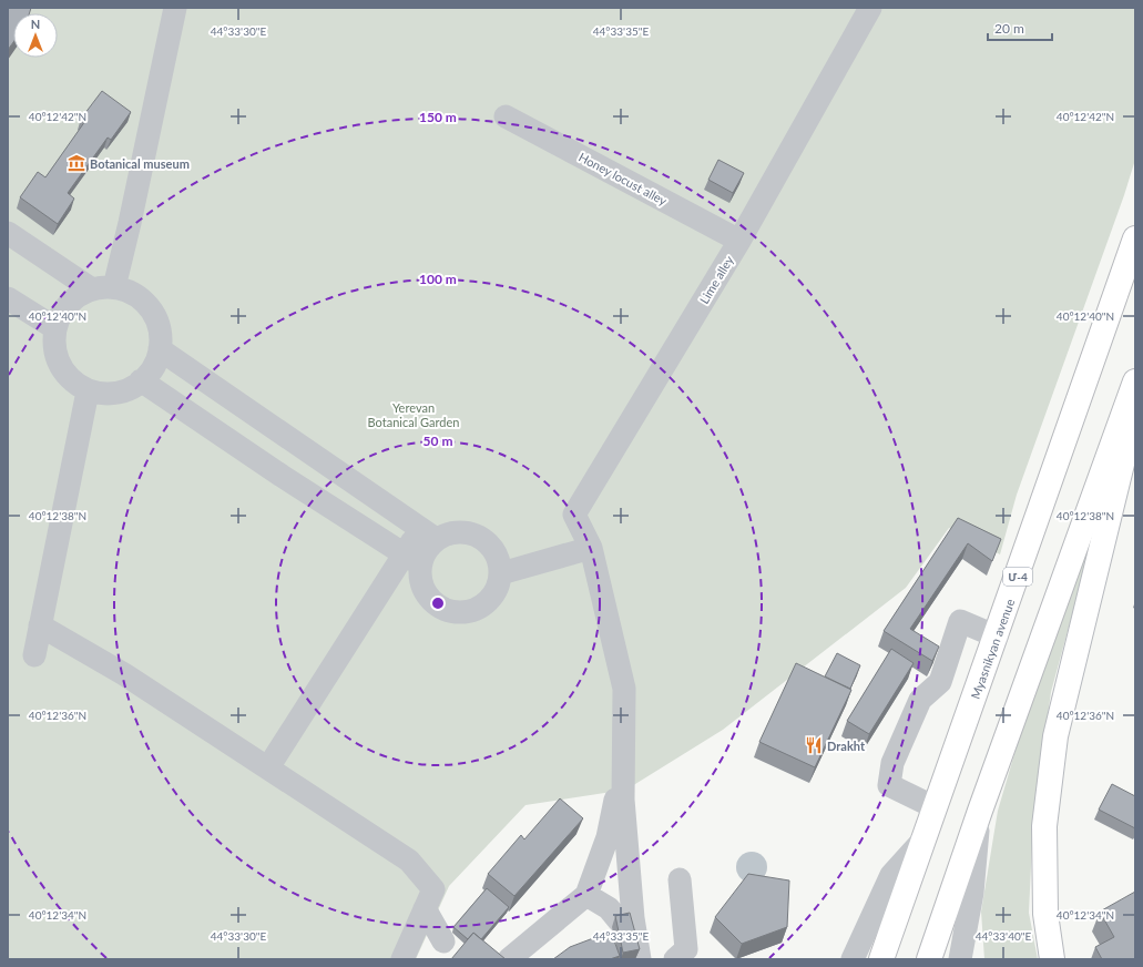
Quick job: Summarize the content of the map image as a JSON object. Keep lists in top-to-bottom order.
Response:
{
  "streets": {
    "main road": ["Մ-4", "Myasnikyan avenue"],
    "lane": ["Honey locust alley", "Lime alley"]
  },
  "crossings": [
    ["Honey locust alley", "Lime alley"]
  ],
  "parks": ["Yerevan Botanical Garden"],
  "places": {
    "museum": ["Botanical museum"],
    "restaurant": ["Drakht"]
  },
  "scale_bar": "20 m",
  "north": "top",
  "coordinates": [
    "44°33'30\"E",
    "44°33'35\"E",
    "40°12'42\"N",
    "40°12'40\"N",
    "40°12'38\"N",
    "40°12'36\"N",
    "40°12'34\"N",
    "44°33'40\"E"
  ],
  "rings": ["150 m", "100 m", "50 m"]
}
